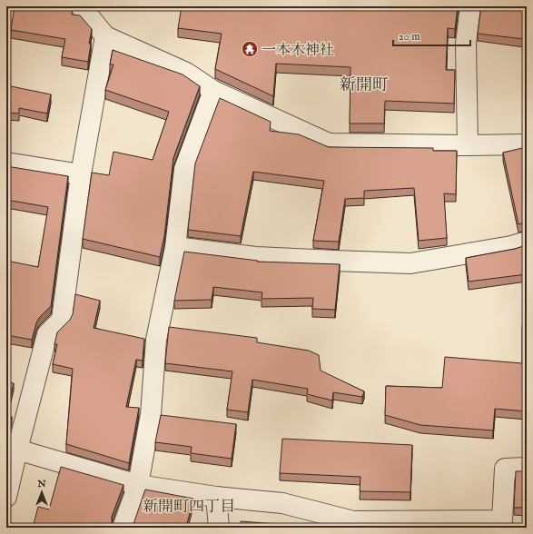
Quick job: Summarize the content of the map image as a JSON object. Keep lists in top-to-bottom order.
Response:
{
  "districts": ["新開町", "新開町四丁目"],
  "places": {
    "temple": ["一本木神社"]
  },
  "scale_bar": "20 m",
  "north": "top"
}
